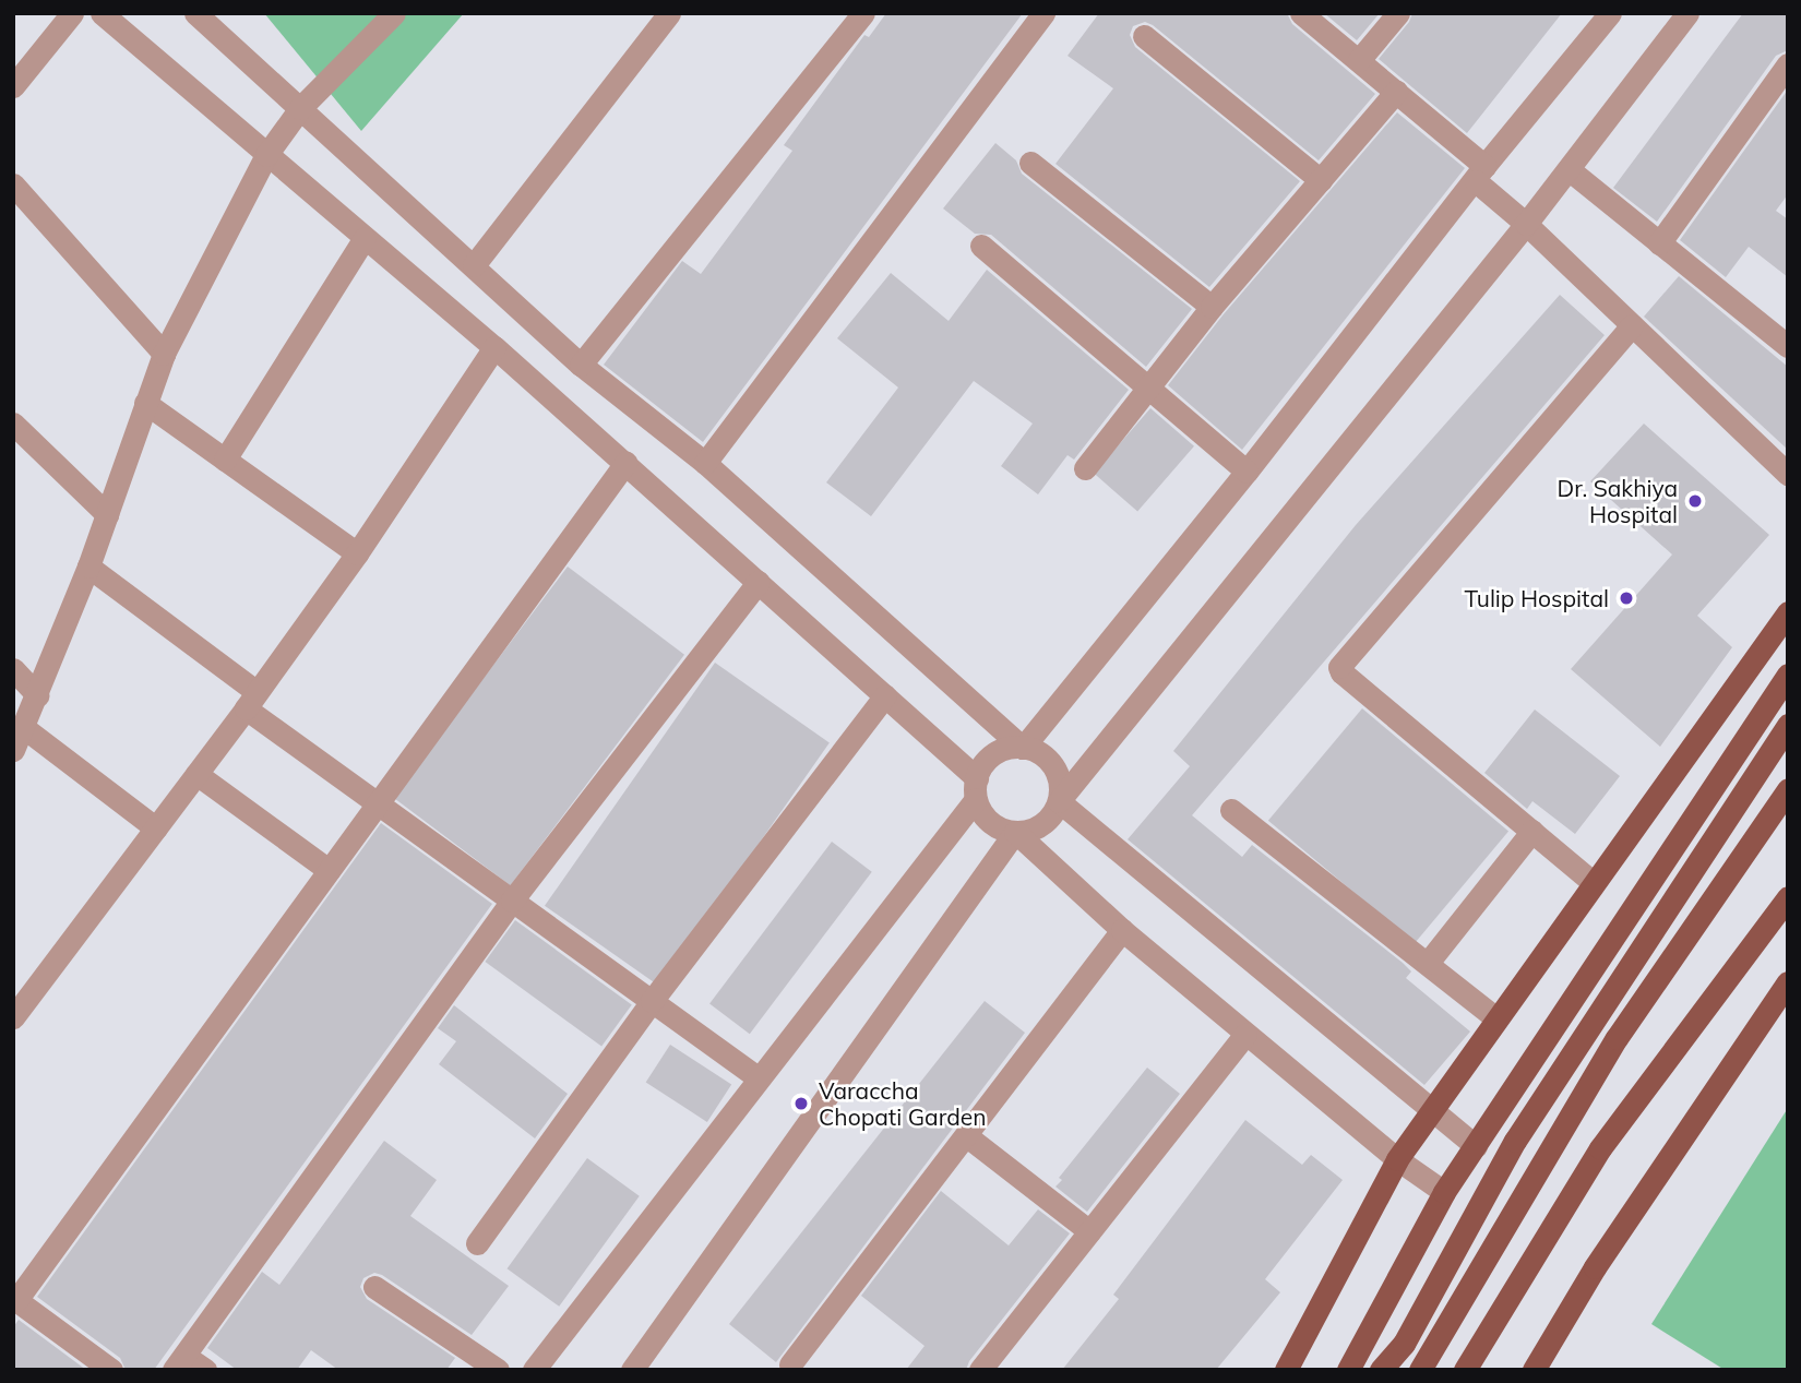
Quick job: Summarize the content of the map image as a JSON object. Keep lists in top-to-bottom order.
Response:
{
  "places": ["Dr. Sakhiya Hospital", "Tulip Hospital", "Varaccha Chopati Garden"]
}
